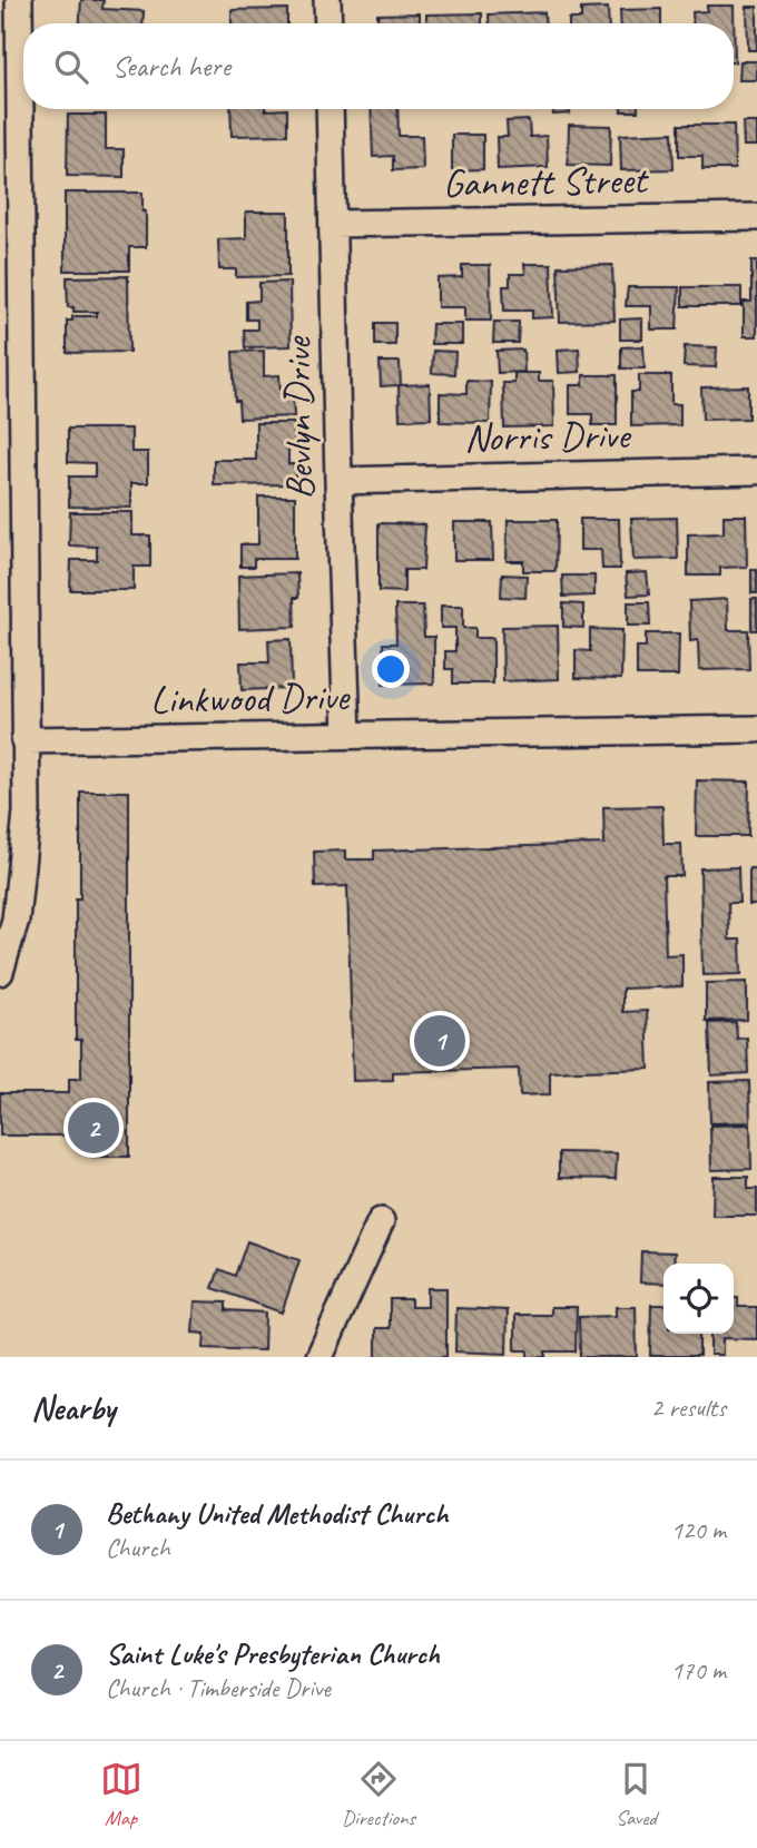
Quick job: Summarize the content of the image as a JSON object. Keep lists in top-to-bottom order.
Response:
{
  "streets": {
    "street": [
      "Gannett Street",
      "Bevlyn Drive",
      "Norris Drive",
      "Linkwood Drive"
    ]
  },
  "crossings": [
    ["Gannett Street", "Bevlyn Drive"],
    ["Bevlyn Drive", "Norris Drive"],
    ["Bevlyn Drive", "Linkwood Drive"]
  ],
  "page": {
    "search": "Search here",
    "pins": ["1", "2"],
    "heading": ["Nearby", "2 results"],
    "list": [
      {
        "mark": "1",
        "name": "Bethany United Methodist Church",
        "note": "Church",
        "value": "120 m"
      },
      {
        "mark": "2",
        "name": "Saint Luke's Presbyterian Church",
        "note": "Church · Timberside Drive",
        "value": "170 m"
      }
    ],
    "nav": ["Map", "Directions", "Saved"]
  }
}
